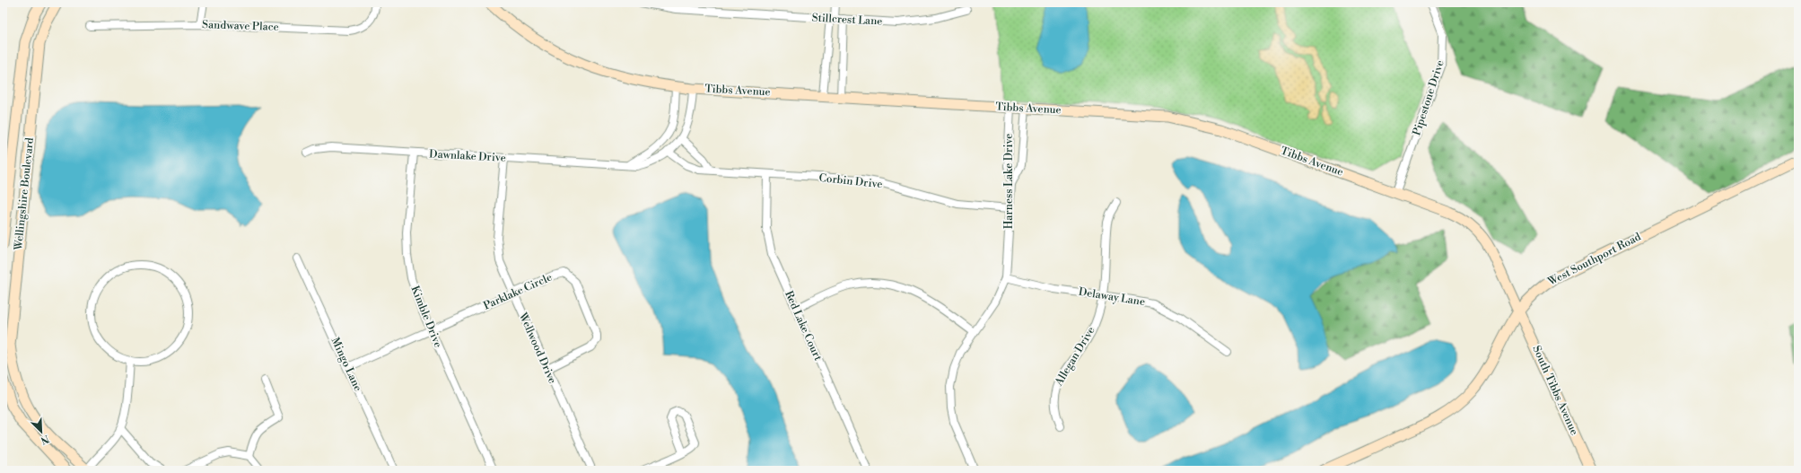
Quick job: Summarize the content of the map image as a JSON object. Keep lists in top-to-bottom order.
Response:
{
  "streets": {
    "street": [
      "Stillcrest Lane",
      "Sandwave Place",
      "Tibbs Avenue",
      "Pipestone Drive",
      "Dawnlake Drive",
      "Corbin Drive",
      "Harness Lake Drive",
      "Wellingshire Boulevard",
      "West Southport Road",
      "Parklake Circle",
      "Delaway Lane",
      "Kimble Drive",
      "Red Lake Court",
      "Wellwood Drive",
      "Allegan Drive",
      "Mingo Lane",
      "South Tibbs Avenue"
    ]
  },
  "crossings": [
    ["Tibbs Avenue", "Pipestone Drive"],
    ["Tibbs Avenue", "Dawnlake Drive"],
    ["Tibbs Avenue", "Harness Lake Drive"],
    ["Tibbs Avenue", "West Southport Road"],
    ["Tibbs Avenue", "South Tibbs Avenue"],
    ["Dawnlake Drive", "Corbin Drive"],
    ["Dawnlake Drive", "Kimble Drive"],
    ["Dawnlake Drive", "Wellwood Drive"],
    ["Corbin Drive", "Harness Lake Drive"],
    ["Corbin Drive", "Red Lake Court"],
    ["Harness Lake Drive", "Delaway Lane"],
    ["West Southport Road", "South Tibbs Avenue"],
    ["Parklake Circle", "Kimble Drive"],
    ["Parklake Circle", "Wellwood Drive"],
    ["Parklake Circle", "Mingo Lane"],
    ["Delaway Lane", "Allegan Drive"]
  ],
  "north": "bottom right"
}
